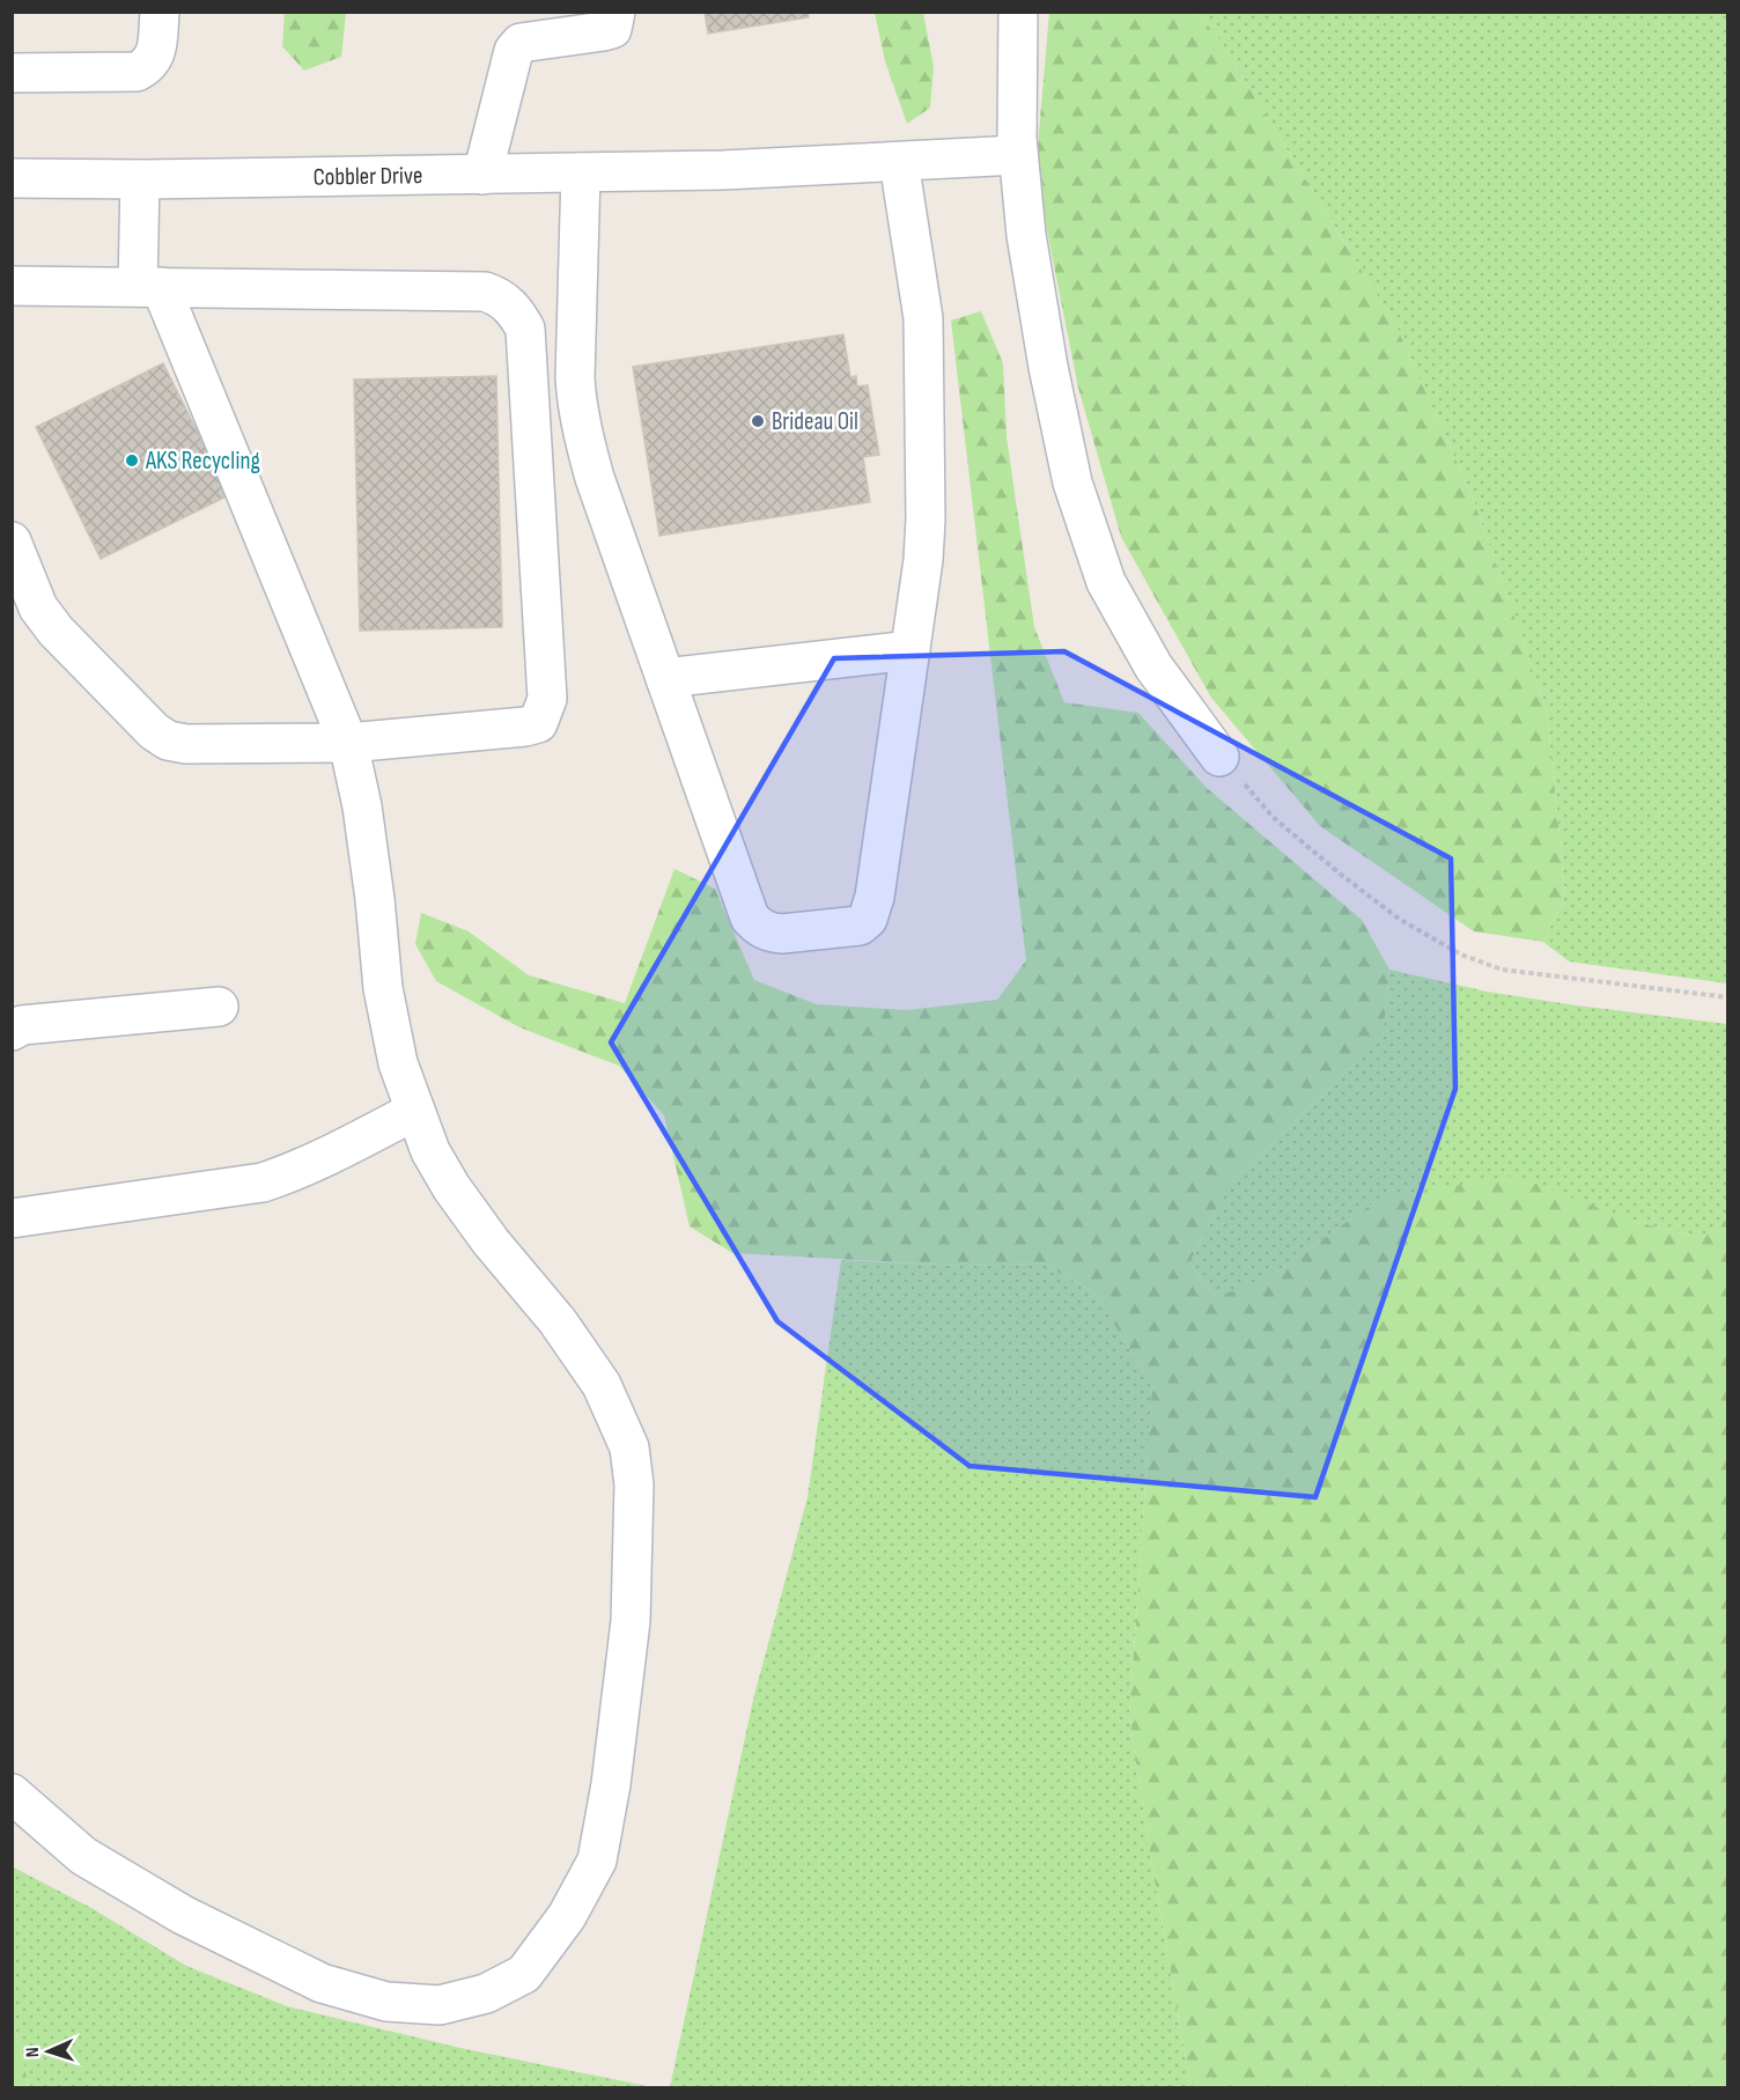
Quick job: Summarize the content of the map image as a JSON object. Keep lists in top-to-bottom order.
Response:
{
  "streets": {
    "street": ["Cobbler Drive"]
  },
  "places": ["Brideau Oil", "AKS Recycling"],
  "north": "left"
}
